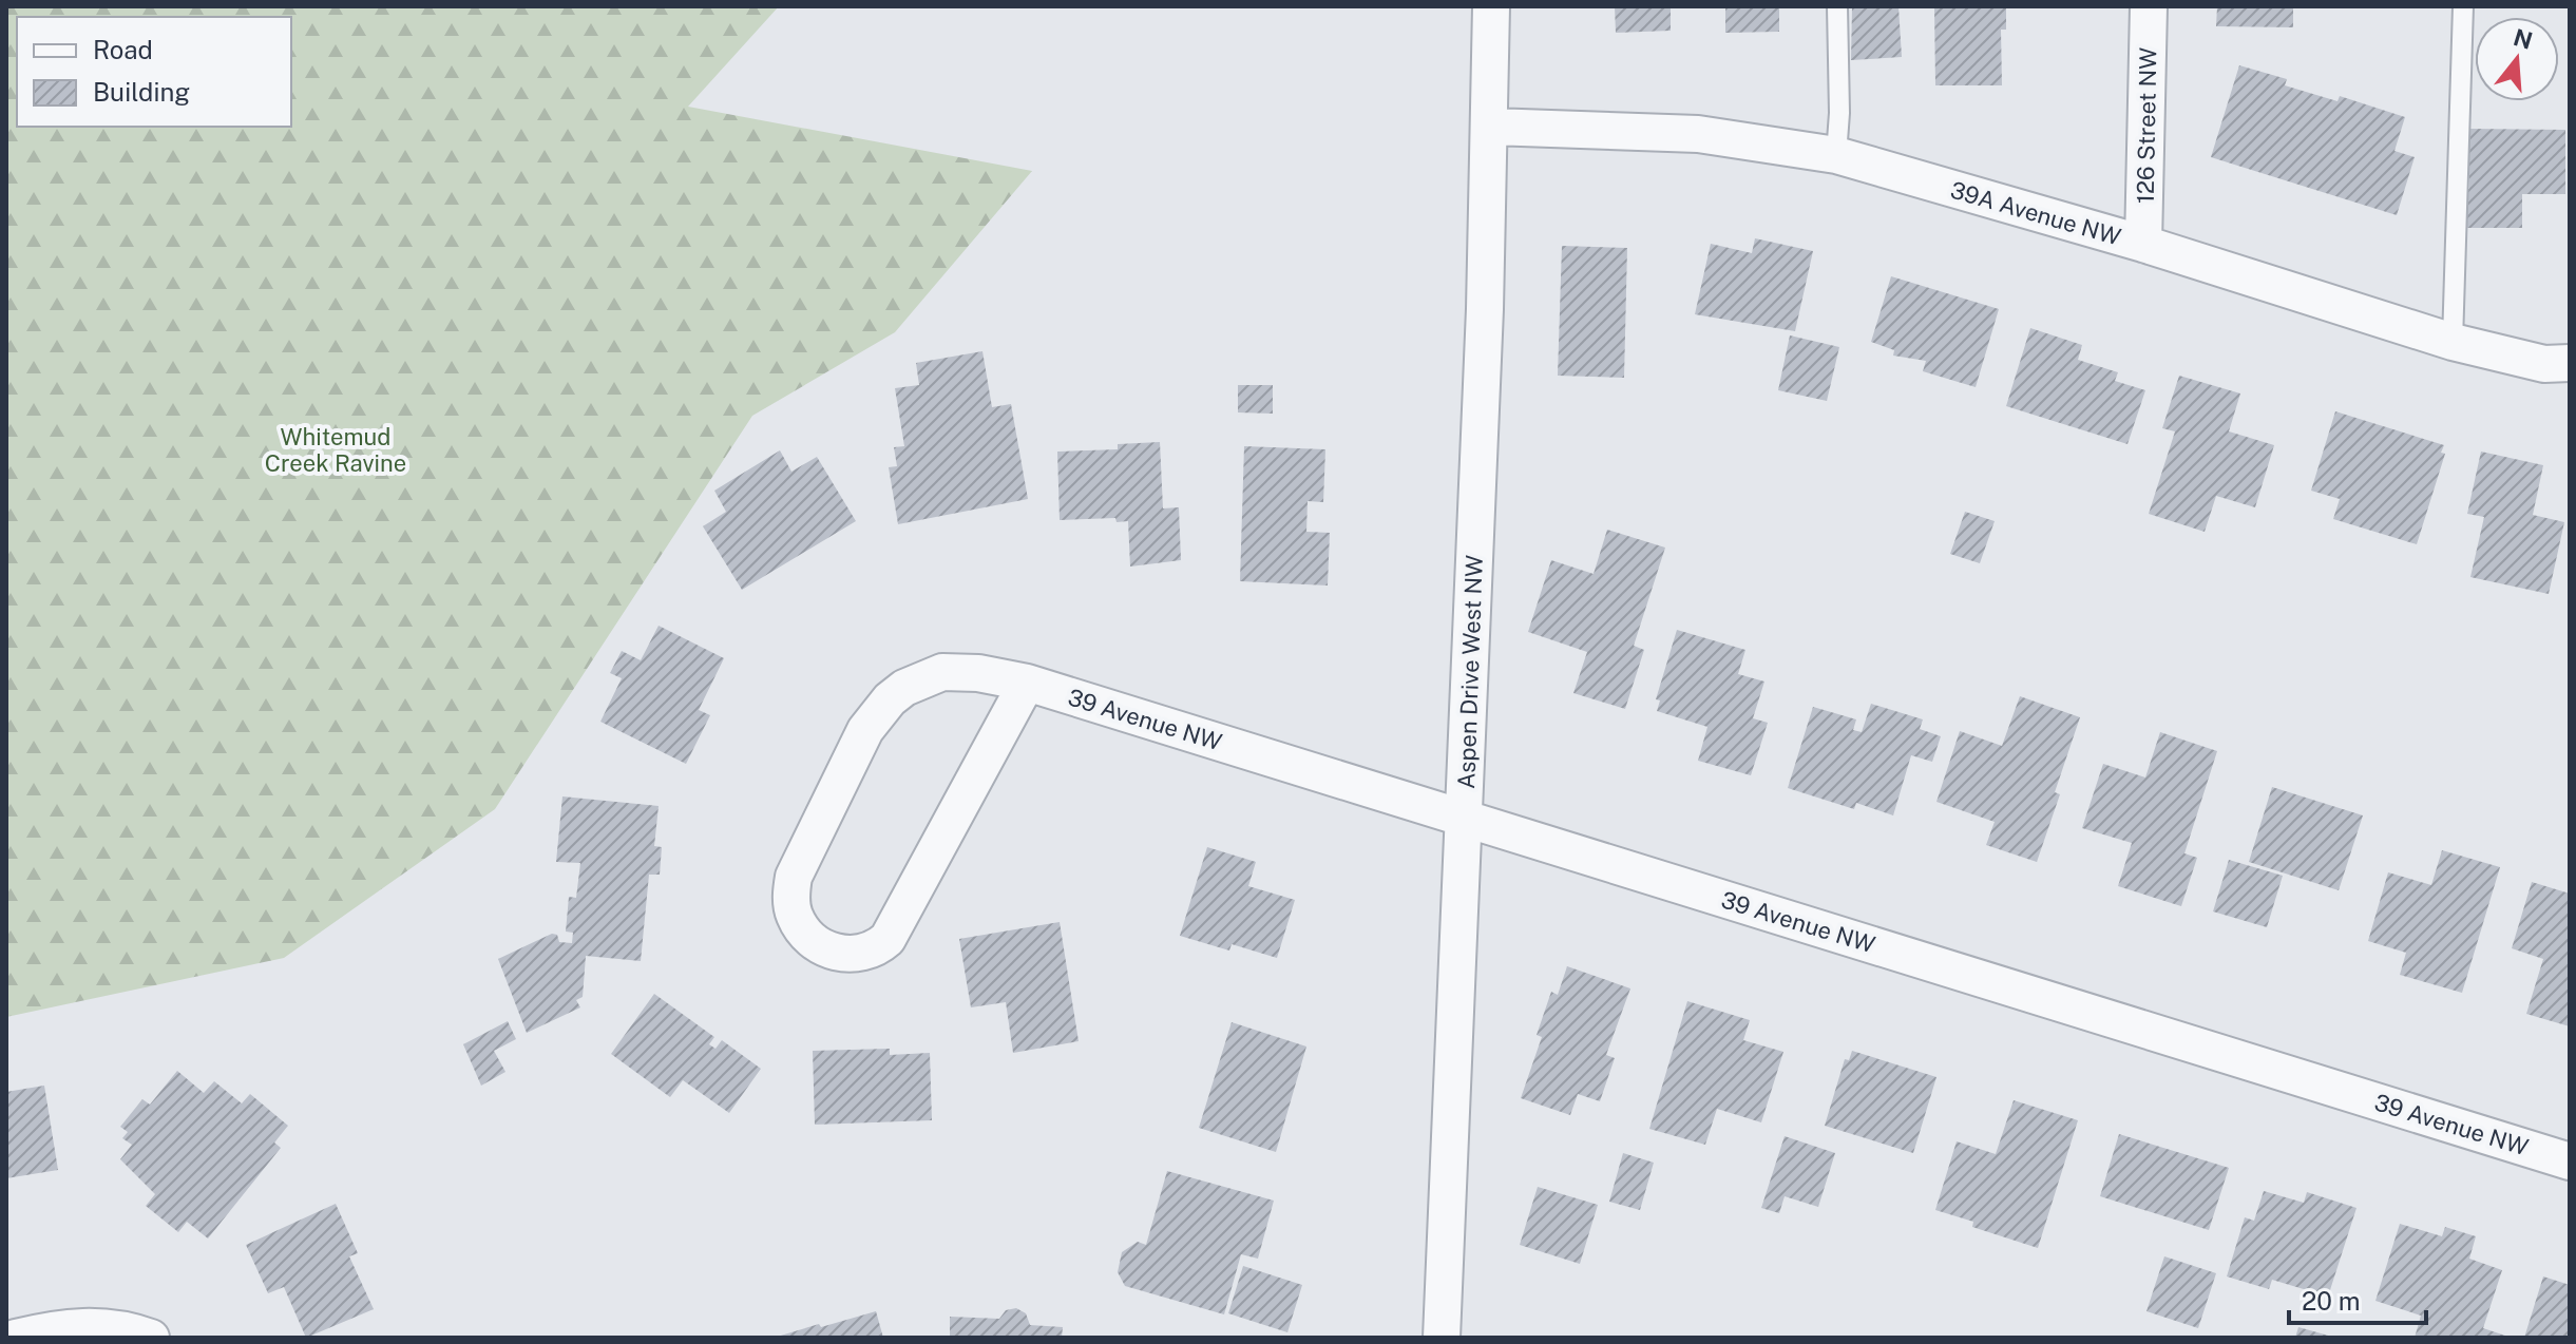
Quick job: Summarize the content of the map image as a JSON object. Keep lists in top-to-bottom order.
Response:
{
  "streets": {
    "street": [
      "126 Street NW",
      "39A Avenue NW",
      "Aspen Drive West NW",
      "39 Avenue NW"
    ]
  },
  "crossings": [
    ["126 Street NW", "39A Avenue NW"],
    ["39A Avenue NW", "Aspen Drive West NW"],
    ["Aspen Drive West NW", "39 Avenue NW"]
  ],
  "parks": ["Whitemud Creek Ravine"],
  "legend": ["Road", "Building"],
  "scale_bar": "20 m",
  "north": "top"
}
